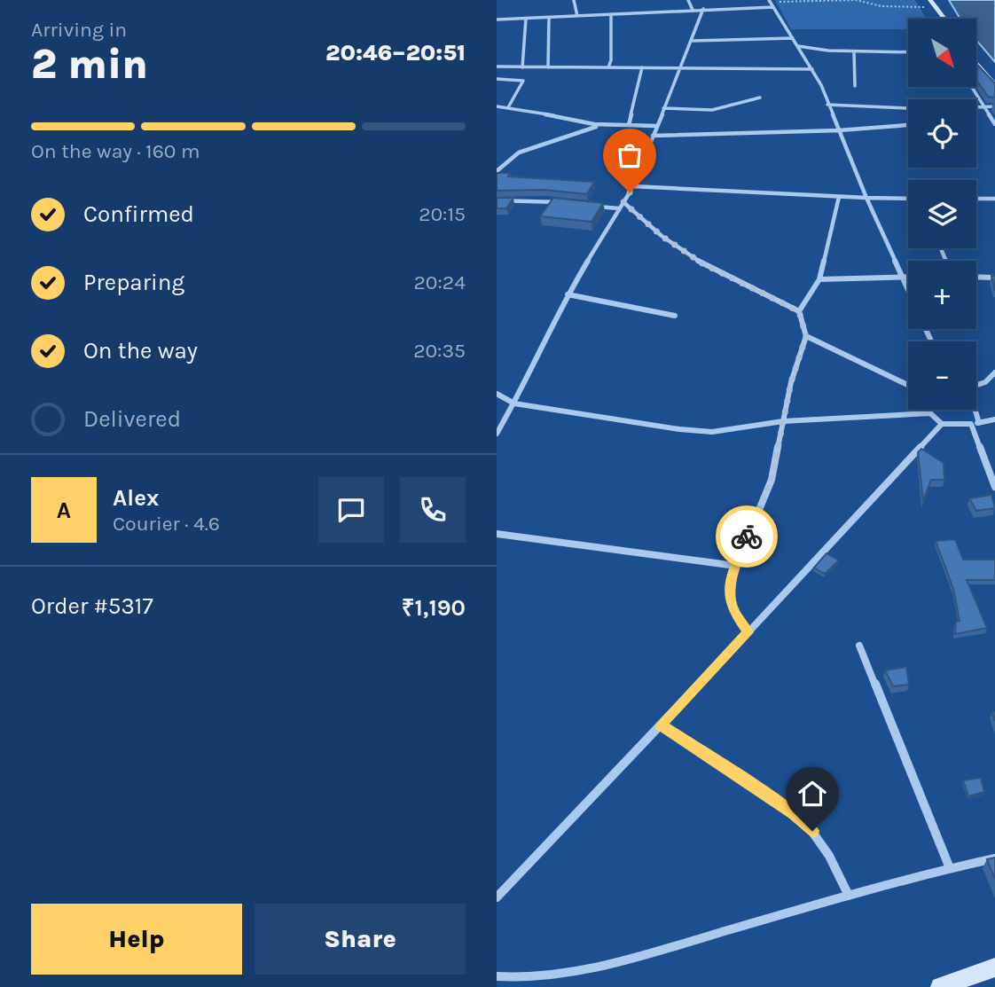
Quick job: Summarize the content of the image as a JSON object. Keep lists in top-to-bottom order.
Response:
{
  "north": "bottom right",
  "page": {
    "heading": ["2 min", "Arriving in", "20:46–20:51"],
    "panel": [
      "Alex",
      "Courier · 4.6",
      "Order #5317",
      "₹1,190"
    ],
    "map_buttons": ["+", "−"],
    "bar": "On the way · 160 m",
    "list": [
      ["Confirmed", "20:15"],
      ["Preparing", "20:24"],
      ["On the way", "20:35"],
      "Delivered"
    ],
    "round": "A",
    "buttons": ["Help", "Share"]
  }
}
